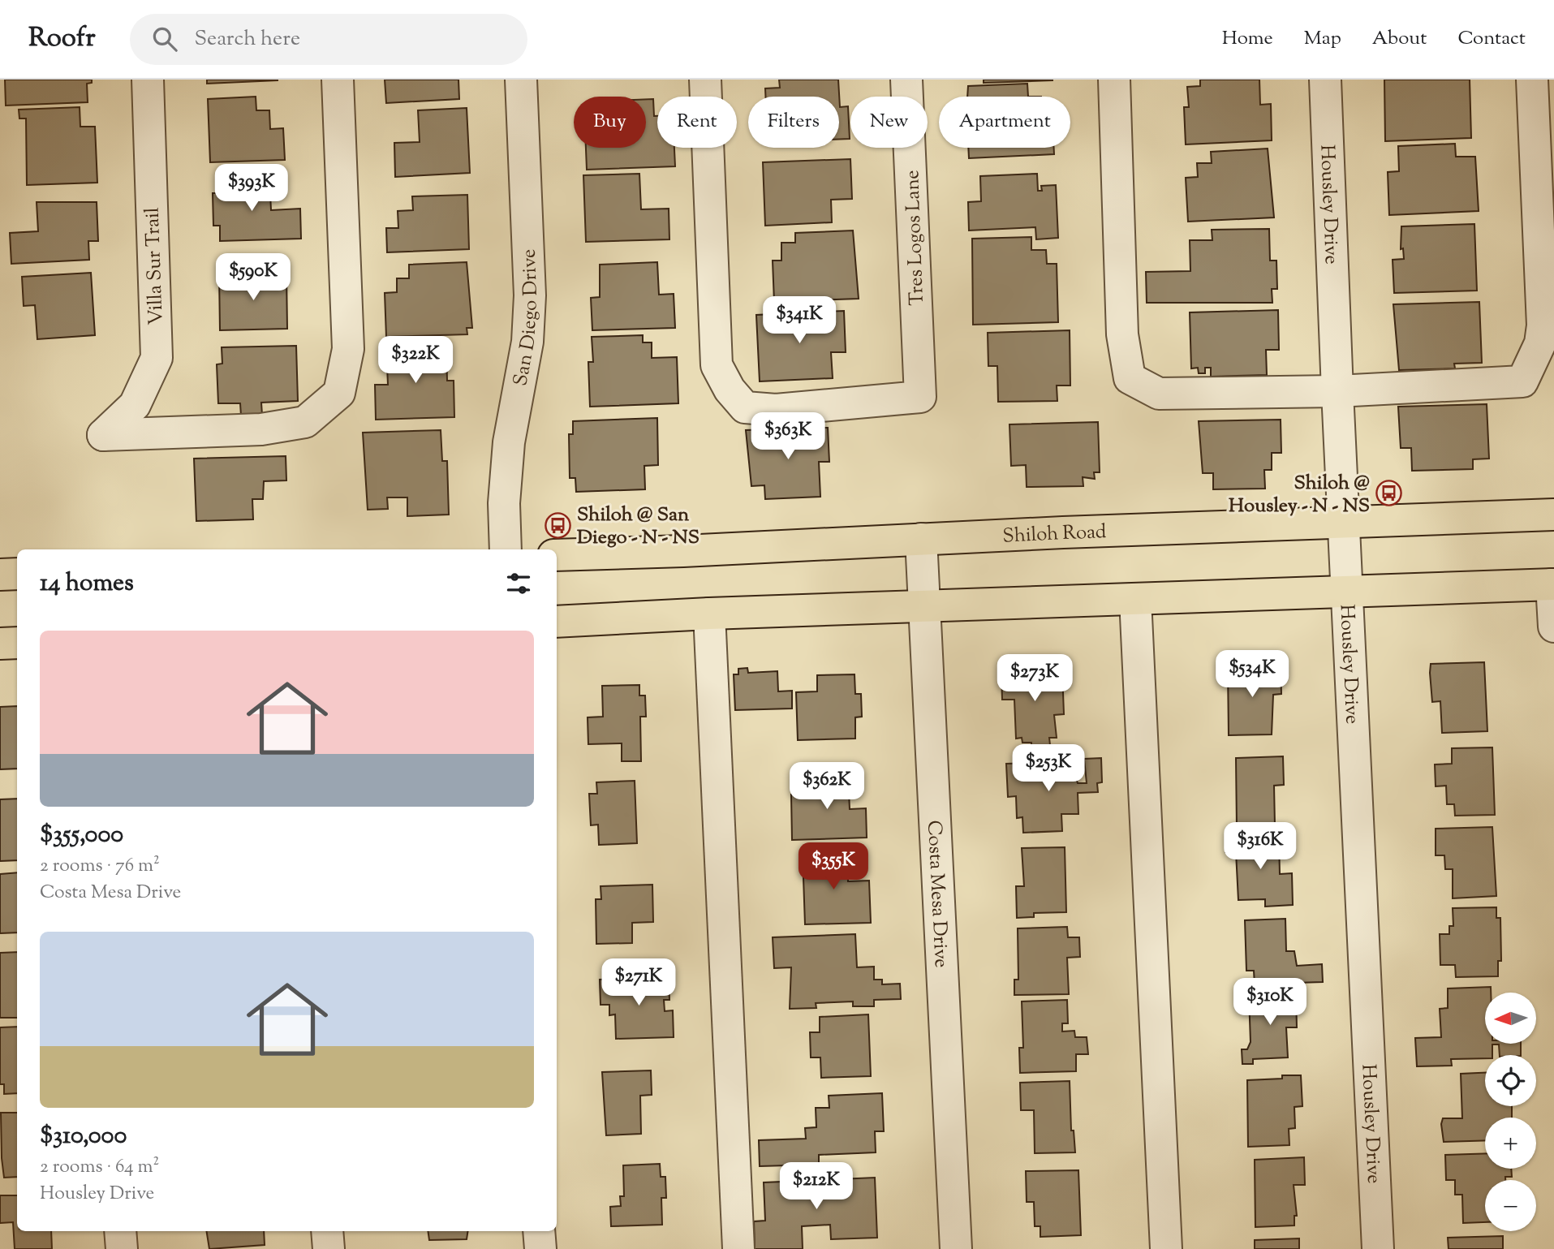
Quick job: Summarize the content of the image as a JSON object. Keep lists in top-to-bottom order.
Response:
{
  "streets": {
    "main road": ["Shiloh Road"],
    "street": [
      "Housley Drive",
      "Tres Logos Lane",
      "Villa Sur Trail",
      "San Diego Drive",
      "Costa Mesa Drive"
    ]
  },
  "crossings": [
    ["Housley Drive", "Shiloh Road"],
    ["Shiloh Road", "Costa Mesa Drive"]
  ],
  "places": {
    "bus stop": ["Shiloh @ Housley - N - NS", "Shiloh @ San Diego - N - NS"]
  },
  "north": "left",
  "page": {
    "header": "Roofr",
    "search": "Search here",
    "nav": [
      "Home",
      "Map",
      "About",
      "Contact"
    ],
    "chip": [
      "Buy",
      "Rent",
      "Filters",
      "New",
      "Apartment"
    ],
    "price": [
      "$393K",
      "$590K",
      "$341K",
      "$322K",
      "$363K",
      "$534K",
      "$273K",
      "$253K",
      "$362K",
      "$316K",
      "$355K",
      "$271K",
      "$310K",
      "$212K"
    ],
    "heading": "14 homes",
    "list": [
      {
        "name": "$355,000",
        "note": "2 rooms · 76 m² · Costa Mesa Drive"
      },
      {
        "name": "$310,000",
        "note": "2 rooms · 64 m² · Housley Drive"
      }
    ],
    "map_buttons": ["+", "−"]
  }
}
